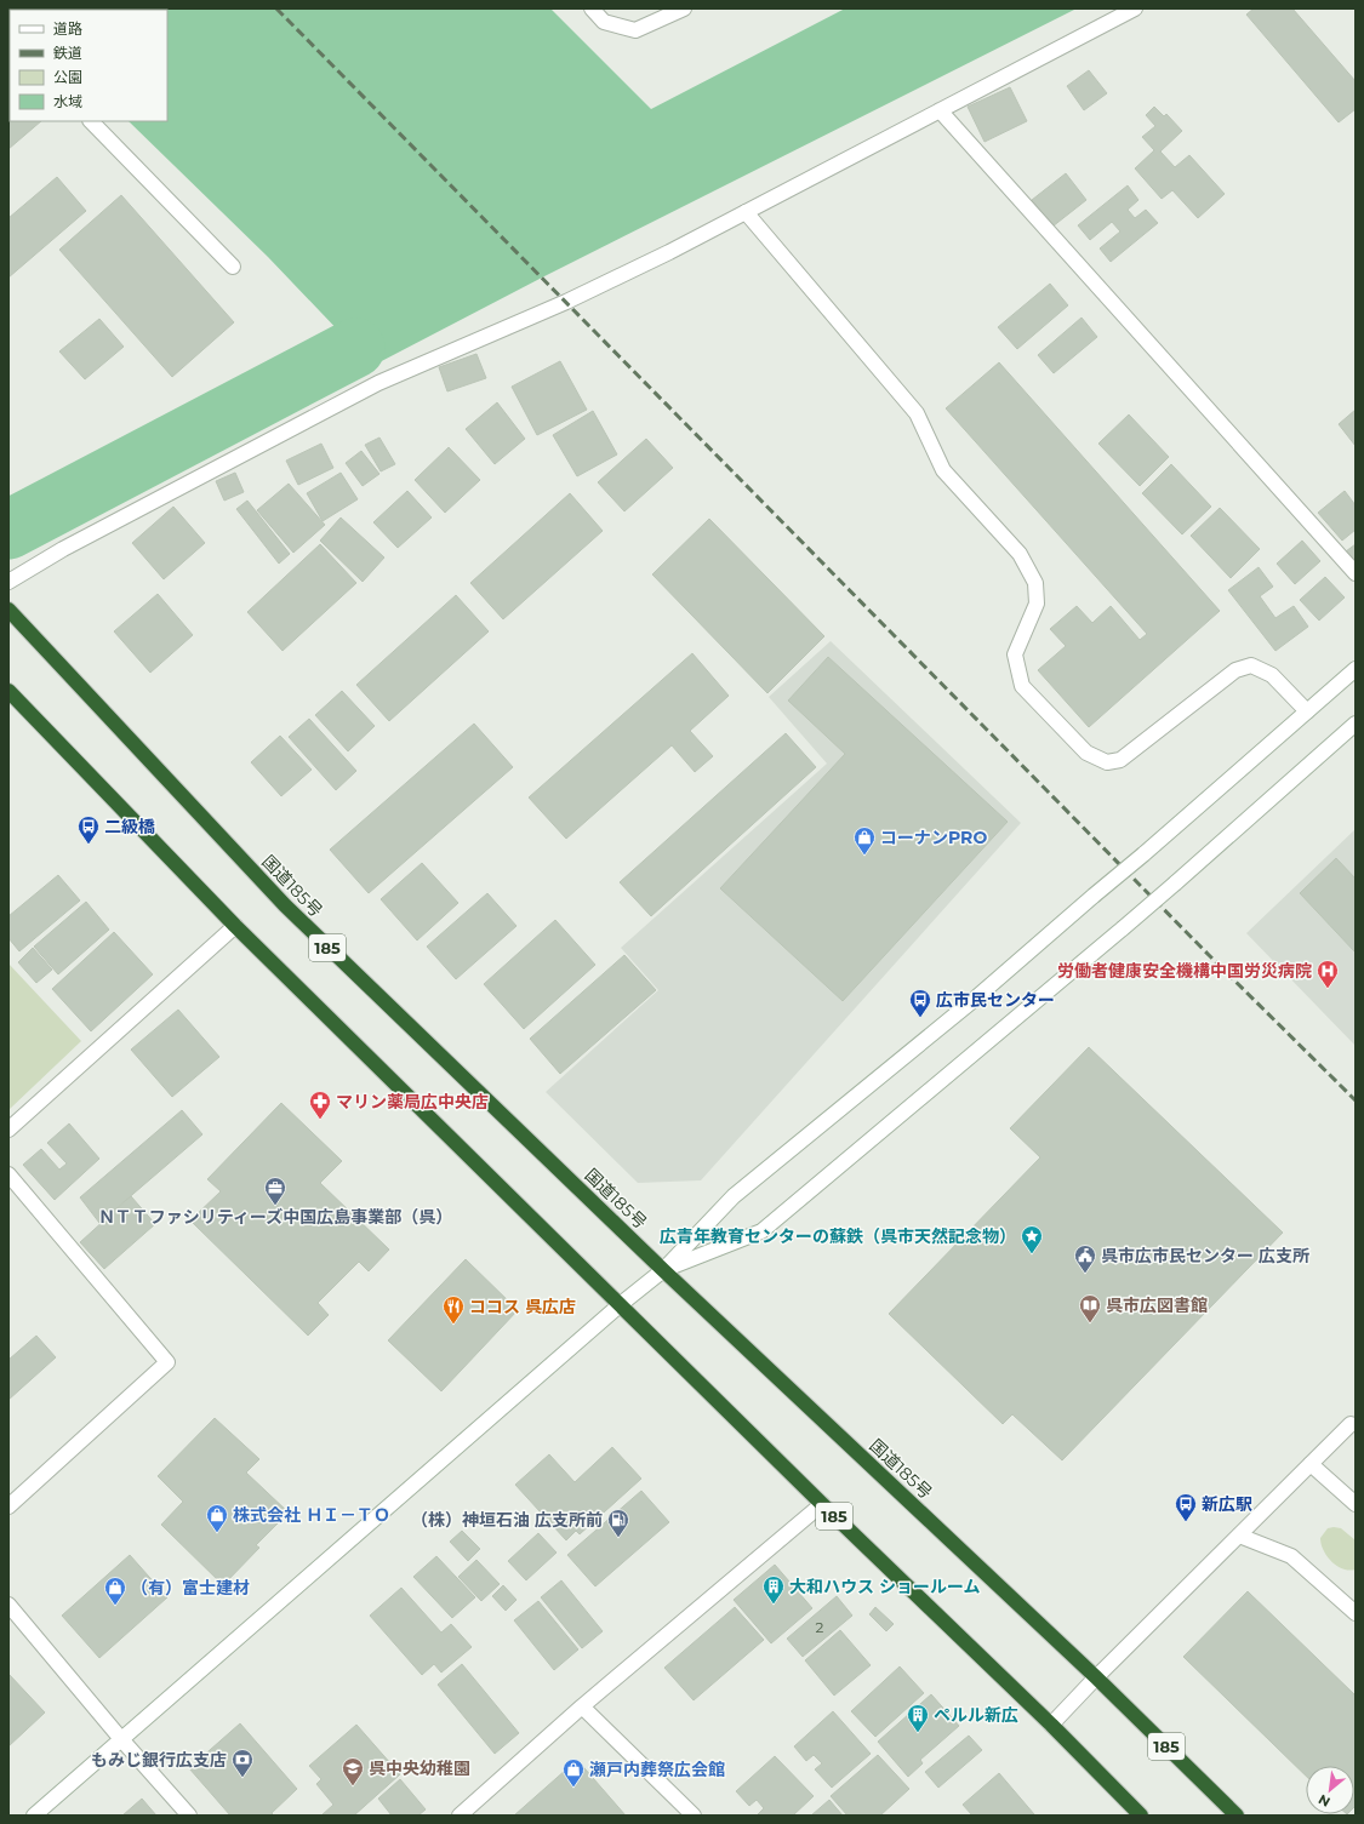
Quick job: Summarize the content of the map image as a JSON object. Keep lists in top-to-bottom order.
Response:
{
  "streets": {
    "highway": ["国道185号", "185"]
  },
  "places": {
    "bus stop": ["二級橋", "広市民センター", "新広駅"],
    "shop": [
      "コーナンPRO",
      "株式会社 ＨＩ－ＴＯ",
      "（有）富士建材",
      "瀬戸内葬祭広会館"
    ],
    "hospital": ["労働者健康安全機構中国労災病院"],
    "pharmacy": ["マリン薬局広中央店"],
    "office": ["ＮＴＴファシリティーズ中国広島事業部（呉）"],
    "place": ["広青年教育センターの蘇鉄（呉市天然記念物）"],
    "public building": ["呉市広市民センター 広支所"],
    "library": ["呉市広図書館"],
    "restaurant": ["ココス 呉広店"],
    "fuel station": ["（株）神垣石油 広支所前"],
    "building": ["大和ハウス ショールーム", "ペルル新広"],
    "bank": ["もみじ銀行広支店"],
    "school or university": ["呉中央幼稚園"]
  },
  "house_numbers": ["2"],
  "legend": [
    "道路",
    "鉄道",
    "公園",
    "水域"
  ],
  "north": "bottom left"
}
